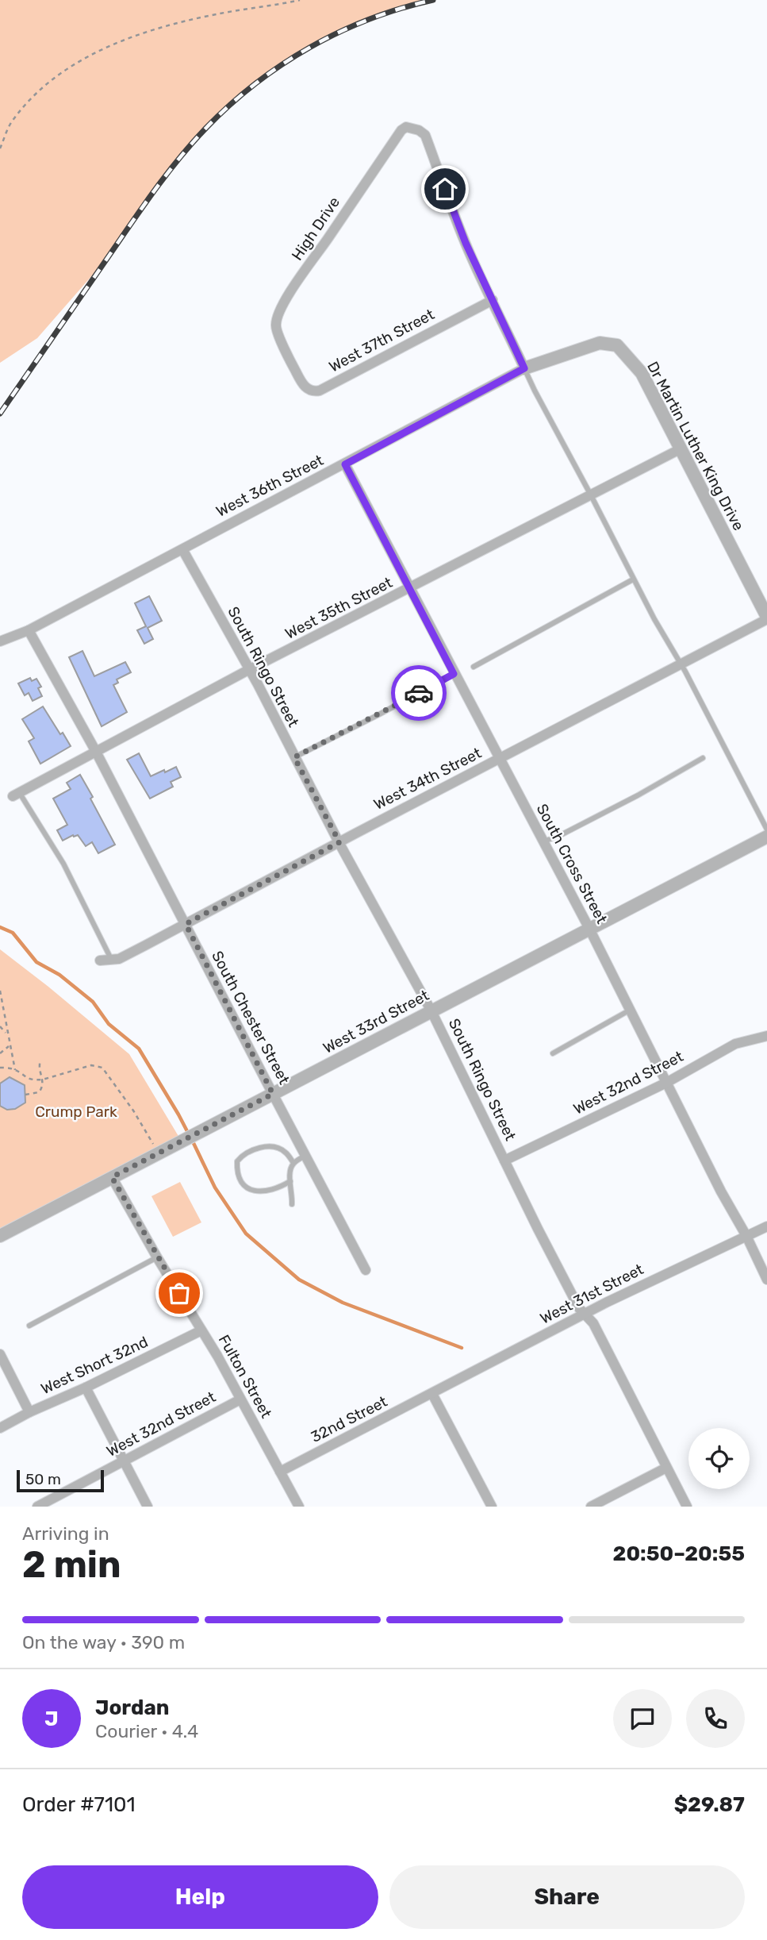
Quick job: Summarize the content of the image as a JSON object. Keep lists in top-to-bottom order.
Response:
{
  "streets": {
    "street": [
      "High Drive",
      "West 37th Street",
      "Dr Martin Luther King Drive",
      "West 36th Street",
      "West 35th Street",
      "South Ringo Street",
      "West 34th Street",
      "South Cross Street",
      "South Chester Street",
      "West 33rd Street",
      "West 32nd Street",
      "West 31st Street",
      "West Short 32nd",
      "Fulton Street",
      "32nd Street"
    ]
  },
  "crossings": [
    ["High Drive", "West 37th Street"],
    ["Dr Martin Luther King Drive", "West 36th Street"],
    ["Dr Martin Luther King Drive", "West 35th Street"],
    ["Dr Martin Luther King Drive", "West 34th Street"],
    ["West 36th Street", "South Ringo Street"],
    ["West 36th Street", "South Cross Street"],
    ["West 36th Street", "South Chester Street"],
    ["West 35th Street", "South Ringo Street"],
    ["West 35th Street", "South Cross Street"],
    ["West 35th Street", "South Chester Street"],
    ["South Ringo Street", "West 34th Street"],
    ["South Ringo Street", "West 33rd Street"],
    ["South Ringo Street", "West 32nd Street"],
    ["South Ringo Street", "West 31st Street"],
    ["West 34th Street", "South Cross Street"],
    ["West 34th Street", "South Chester Street"],
    ["South Cross Street", "West 33rd Street"],
    ["South Cross Street", "West 32nd Street"],
    ["South Cross Street", "West 31st Street"],
    ["South Chester Street", "West 33rd Street"],
    ["West 33rd Street", "Fulton Street"],
    ["West 32nd Street", "Fulton Street"],
    ["West 31st Street", "32nd Street"],
    ["West Short 32nd", "Fulton Street"],
    ["Fulton Street", "32nd Street"]
  ],
  "parks": ["Crump Park"],
  "scale_bar": "50 m",
  "page": {
    "scale": "50 m",
    "heading": ["2 min", "Arriving in", "20:50–20:55"],
    "panel": [
      "Jordan",
      "Courier · 4.4",
      "Order #7101",
      "$29.87"
    ],
    "bar": "On the way · 390 m",
    "round": "J",
    "buttons": ["Help", "Share"]
  }
}
